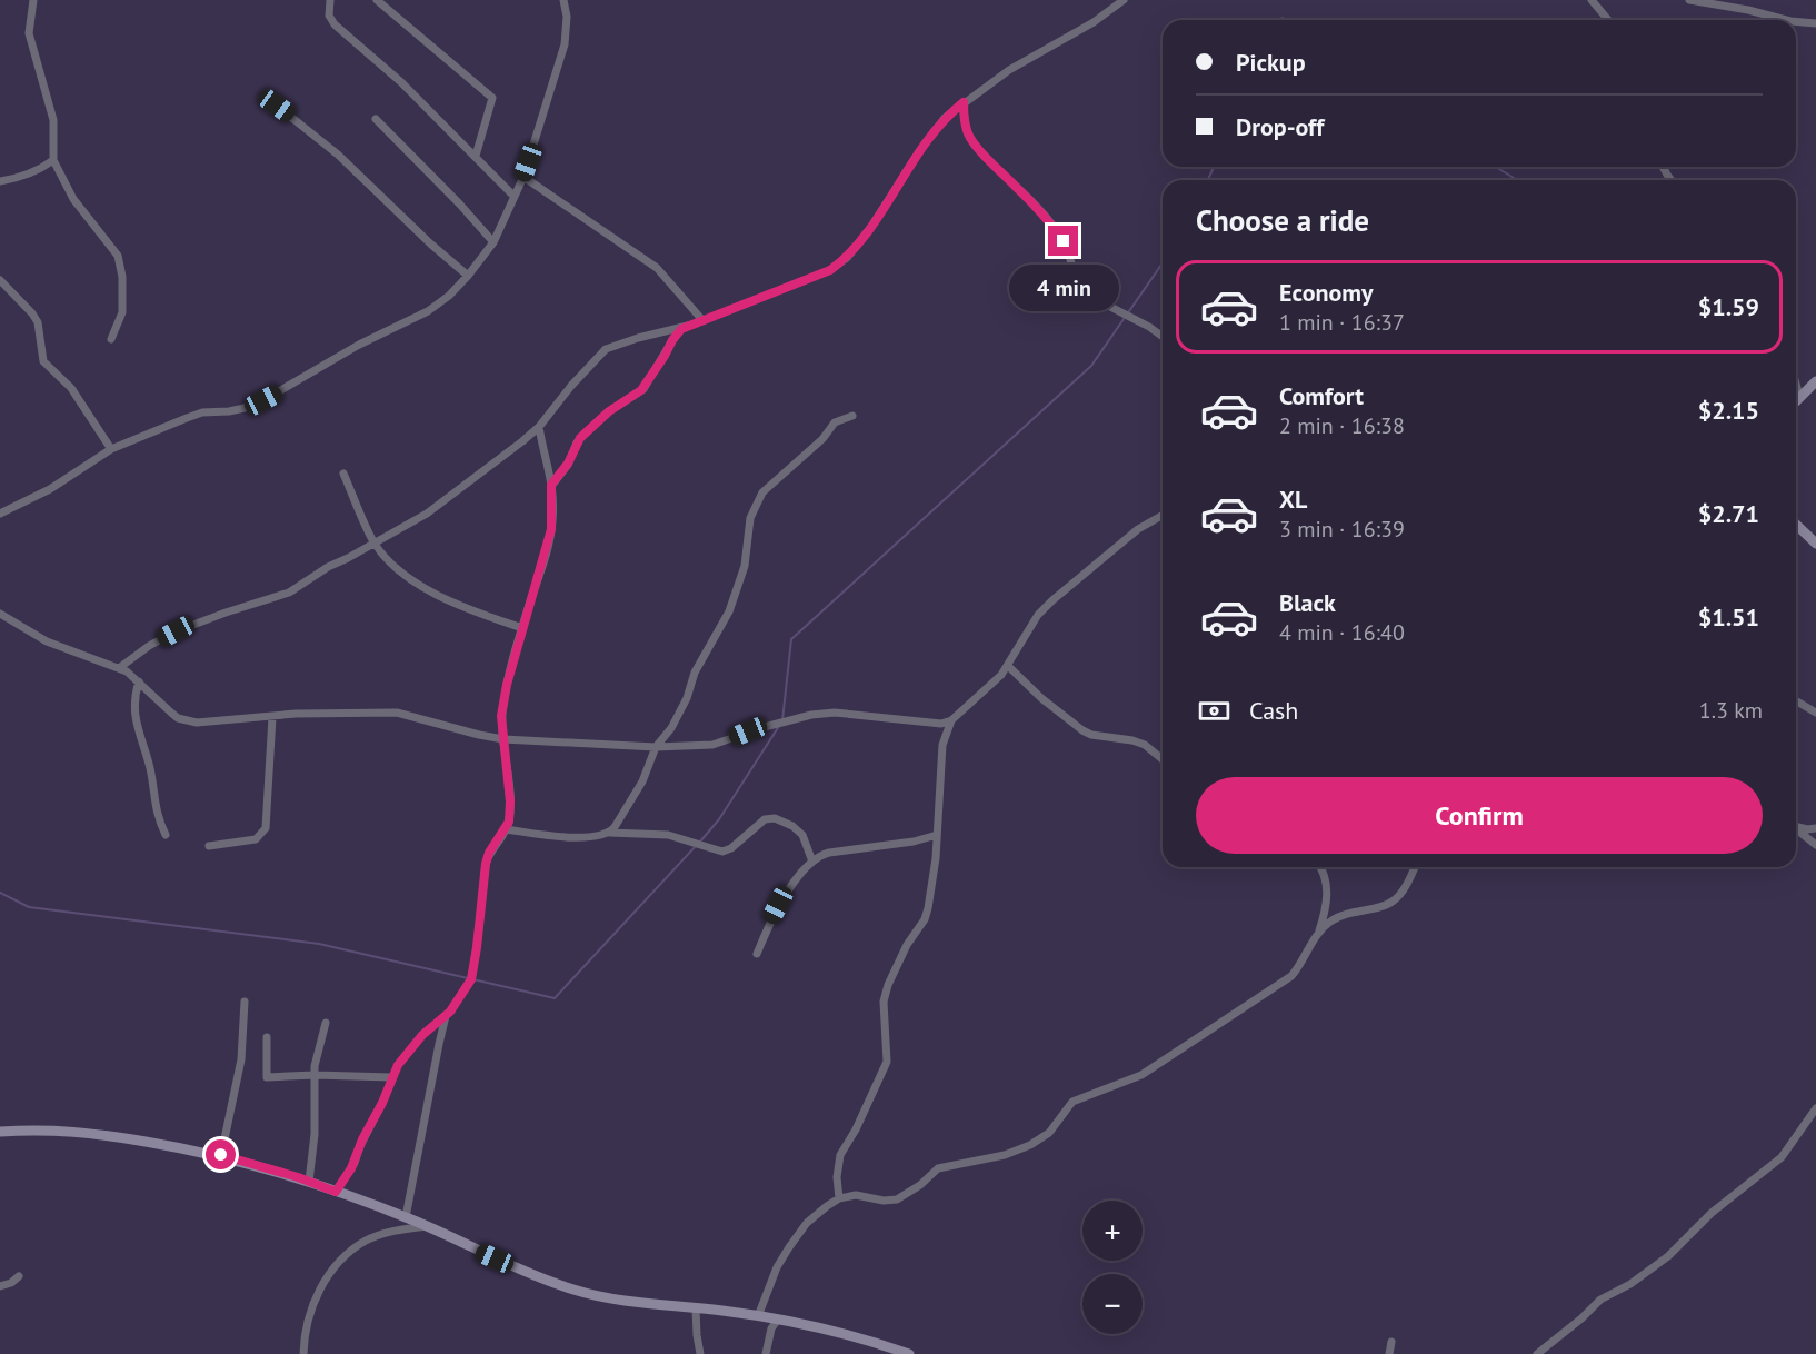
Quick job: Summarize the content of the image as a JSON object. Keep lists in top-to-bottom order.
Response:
{
  "page": {
    "banner": ["Pickup", "Drop-off"],
    "heading": "Choose a ride",
    "list": [
      {
        "name": "Economy",
        "note": "1 min · 16:37",
        "value": "$1.59"
      },
      {
        "name": "Comfort",
        "note": "2 min · 16:38",
        "value": "$2.15"
      },
      {
        "name": "XL",
        "note": "3 min · 16:39",
        "value": "$2.71"
      },
      {
        "name": "Black",
        "note": "4 min · 16:40",
        "value": "$1.51"
      }
    ],
    "bubble": "4 min",
    "pay": ["Cash", "1.3 km"],
    "buttons": "Confirm",
    "map_buttons": ["+", "−"]
  }
}
